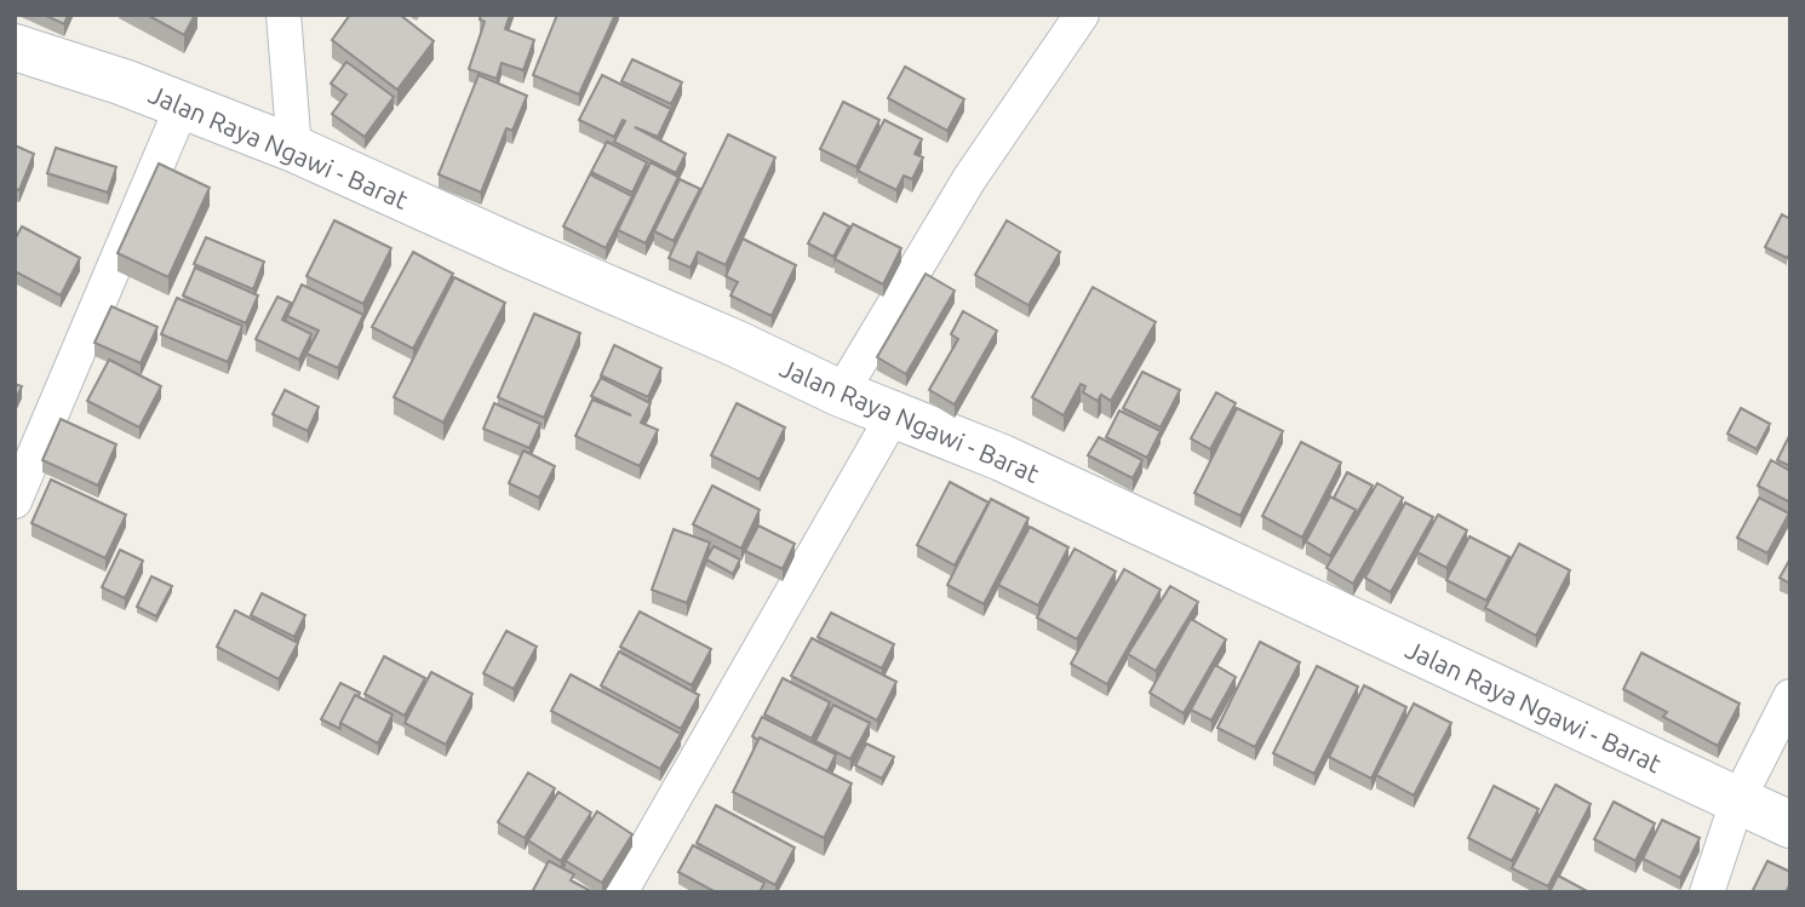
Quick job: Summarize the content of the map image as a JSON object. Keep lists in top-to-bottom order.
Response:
{
  "streets": {
    "main road": ["Jalan Raya Ngawi - Barat"]
  }
}
